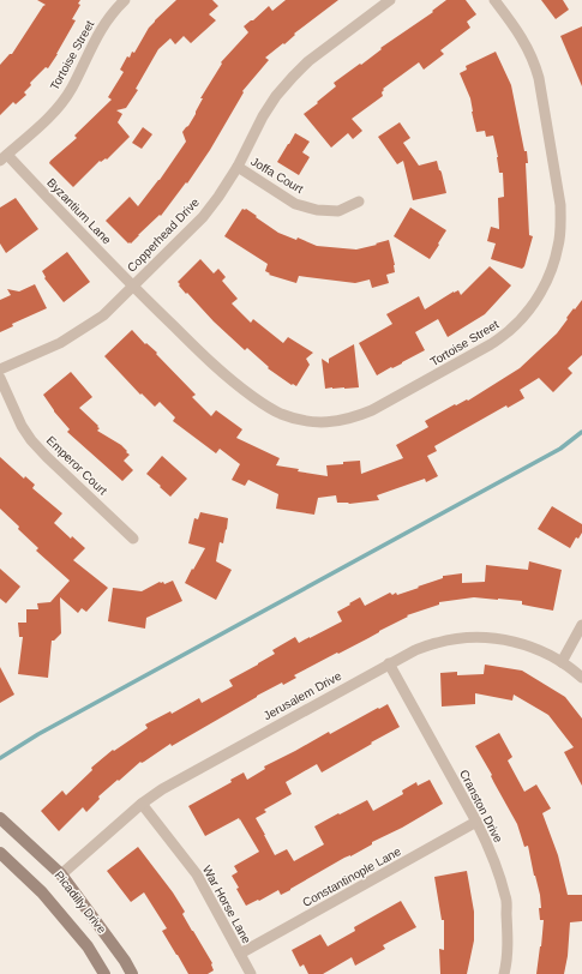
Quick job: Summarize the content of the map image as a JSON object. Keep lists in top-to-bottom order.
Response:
{
  "streets": {
    "street": [
      "Tortoise Street",
      "Joffa Court",
      "Byzantium Lane",
      "Copperhead Drive",
      "Emperor Court",
      "Jerusalem Drive",
      "Cranston Drive",
      "Constantinople Lane",
      "Picadilly Drive",
      "War Horse Lane"
    ]
  },
  "crossings": [
    ["Tortoise Street", "Byzantium Lane"],
    ["Tortoise Street", "Copperhead Drive"],
    ["Joffa Court", "Copperhead Drive"],
    ["Byzantium Lane", "Copperhead Drive"],
    ["Jerusalem Drive", "Cranston Drive"],
    ["Jerusalem Drive", "Picadilly Drive"],
    ["Jerusalem Drive", "War Horse Lane"],
    ["Cranston Drive", "Constantinople Lane"],
    ["Constantinople Lane", "War Horse Lane"]
  ]
}
